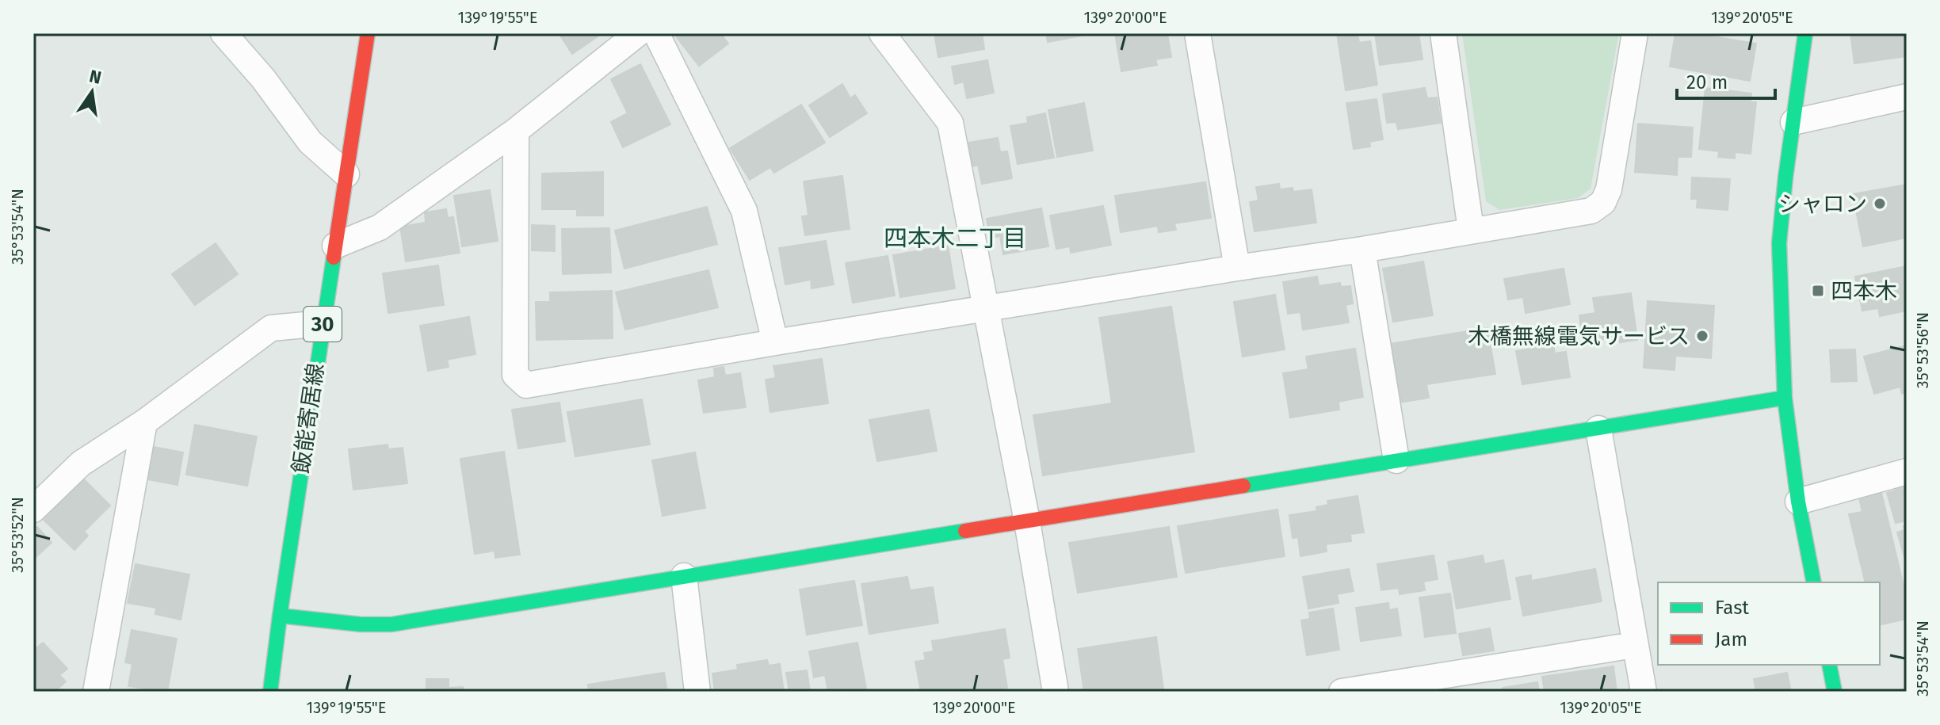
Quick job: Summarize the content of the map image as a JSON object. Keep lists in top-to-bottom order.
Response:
{
  "streets": {
    "street": ["30", "飯能寄居線"]
  },
  "districts": ["四本木二丁目"],
  "places": {
    "other": ["シャロン", "木橋無線電気サービス"],
    "transit": ["四本木"]
  },
  "legend": ["Fast", "Jam"],
  "scale_bar": "20 m",
  "north": "top",
  "coordinates": [
    "139°19'55\"E",
    "139°20'00\"E",
    "139°20'05\"E",
    "35°53'54\"N",
    "35°53'56\"N",
    "35°53'52\"N"
  ]
}
